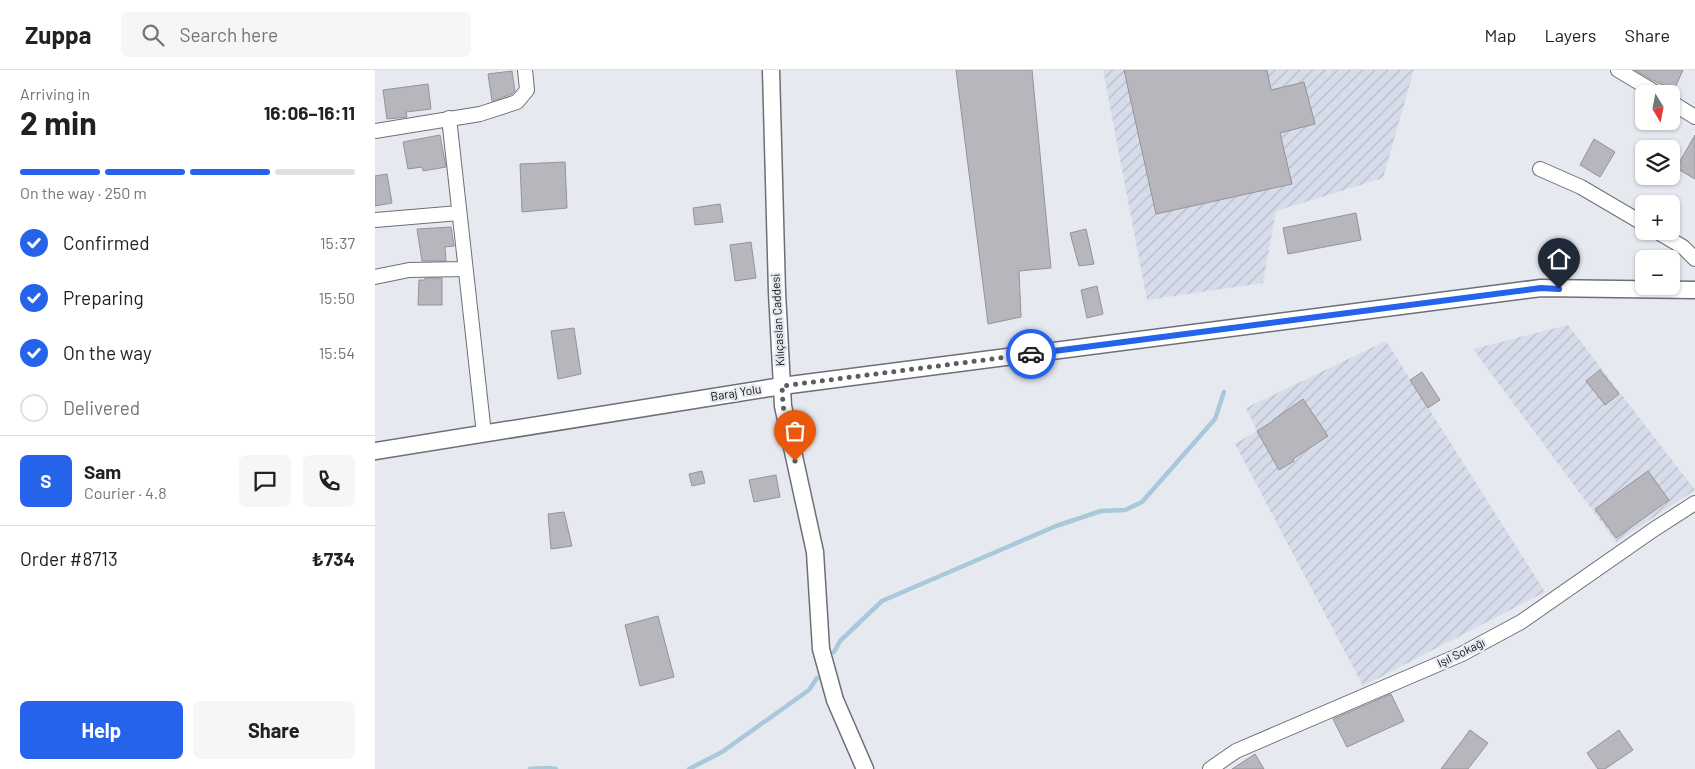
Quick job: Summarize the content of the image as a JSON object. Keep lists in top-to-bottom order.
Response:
{
  "streets": {
    "street": ["Kılıçaslan Caddesi", "Baraj Yolu", "Işıl Sokağı"]
  },
  "crossings": [
    ["Kılıçaslan Caddesi", "Baraj Yolu"]
  ],
  "north": "bottom",
  "page": {
    "header": "Zuppa",
    "search": "Search here",
    "nav": ["Map", "Layers", "Share"],
    "heading": ["2 min", "Arriving in", "16:06–16:11"],
    "panel": [
      "Sam",
      "Courier · 4.8",
      "Order #8713",
      "₺734"
    ],
    "map_buttons": ["+", "−"],
    "bar": "On the way · 250 m",
    "list": [
      ["Confirmed", "15:37"],
      ["Preparing", "15:50"],
      ["On the way", "15:54"],
      "Delivered"
    ],
    "round": "S",
    "buttons": ["Help", "Share"]
  }
}
